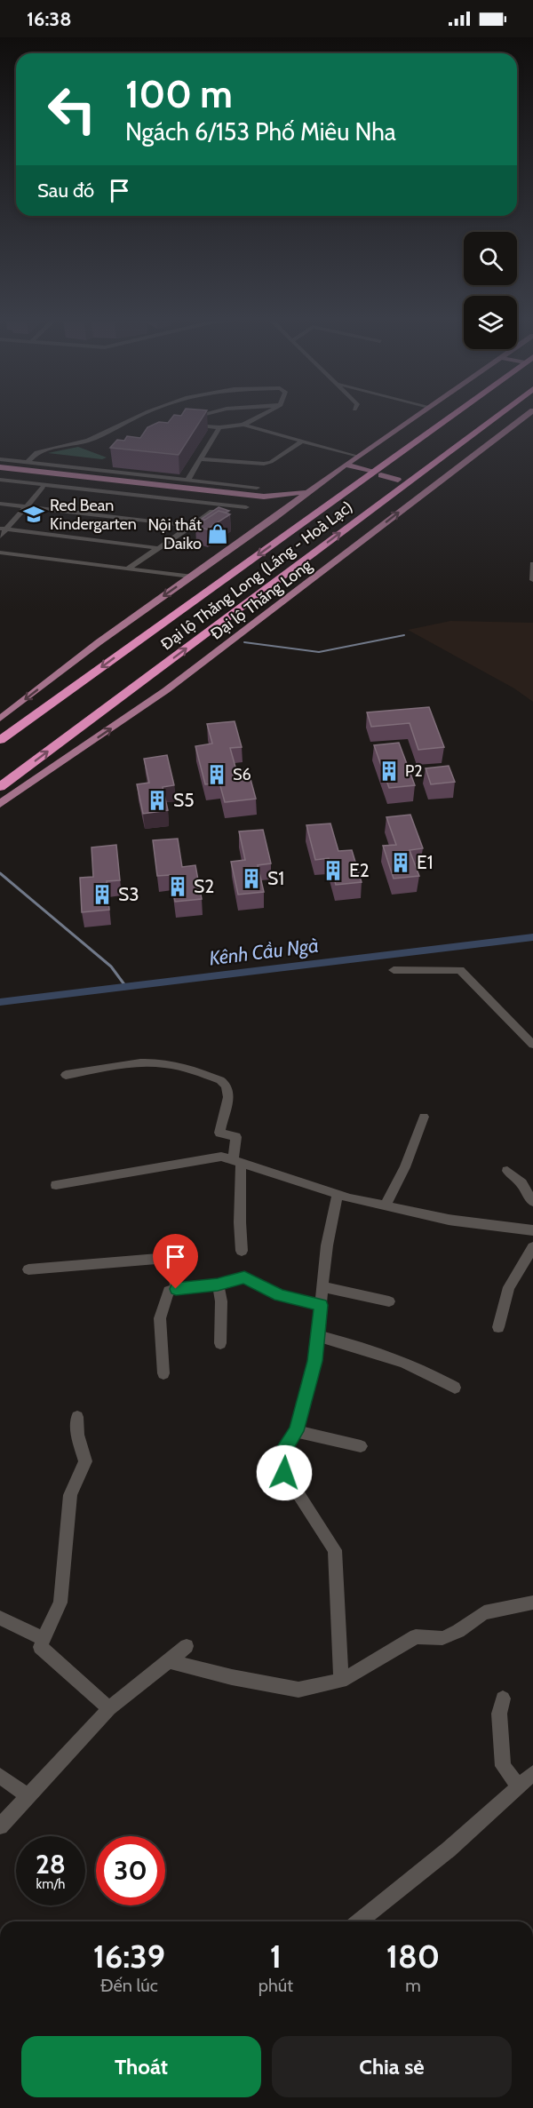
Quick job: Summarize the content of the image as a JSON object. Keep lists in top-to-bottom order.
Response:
{
  "streets": {
    "highway": ["Đại lộ Thăng Long (Láng - Hoà Lạc)"],
    "main road": ["Đại lộ Thăng Long"]
  },
  "water": ["Kênh Cầu Ngà"],
  "places": {
    "school or university": ["Red Bean Kindergarten"],
    "shop": ["Nội thất Daiko"],
    "building": [
      "P2",
      "S6",
      "S5",
      "E1",
      "E2",
      "S1",
      "S2",
      "S3"
    ]
  },
  "page": {
    "status": "16:38",
    "turn": ["100 m", "Ngách 6/153 Phố Miêu Nha"],
    "then": "Sau đó",
    "speed": "28 km/h",
    "limit": "30",
    "eta": [
      "16:39",
      "Đến lúc",
      "1",
      "phút",
      "180",
      "m"
    ],
    "buttons": ["Thoát", "Chia sẻ"]
  }
}
